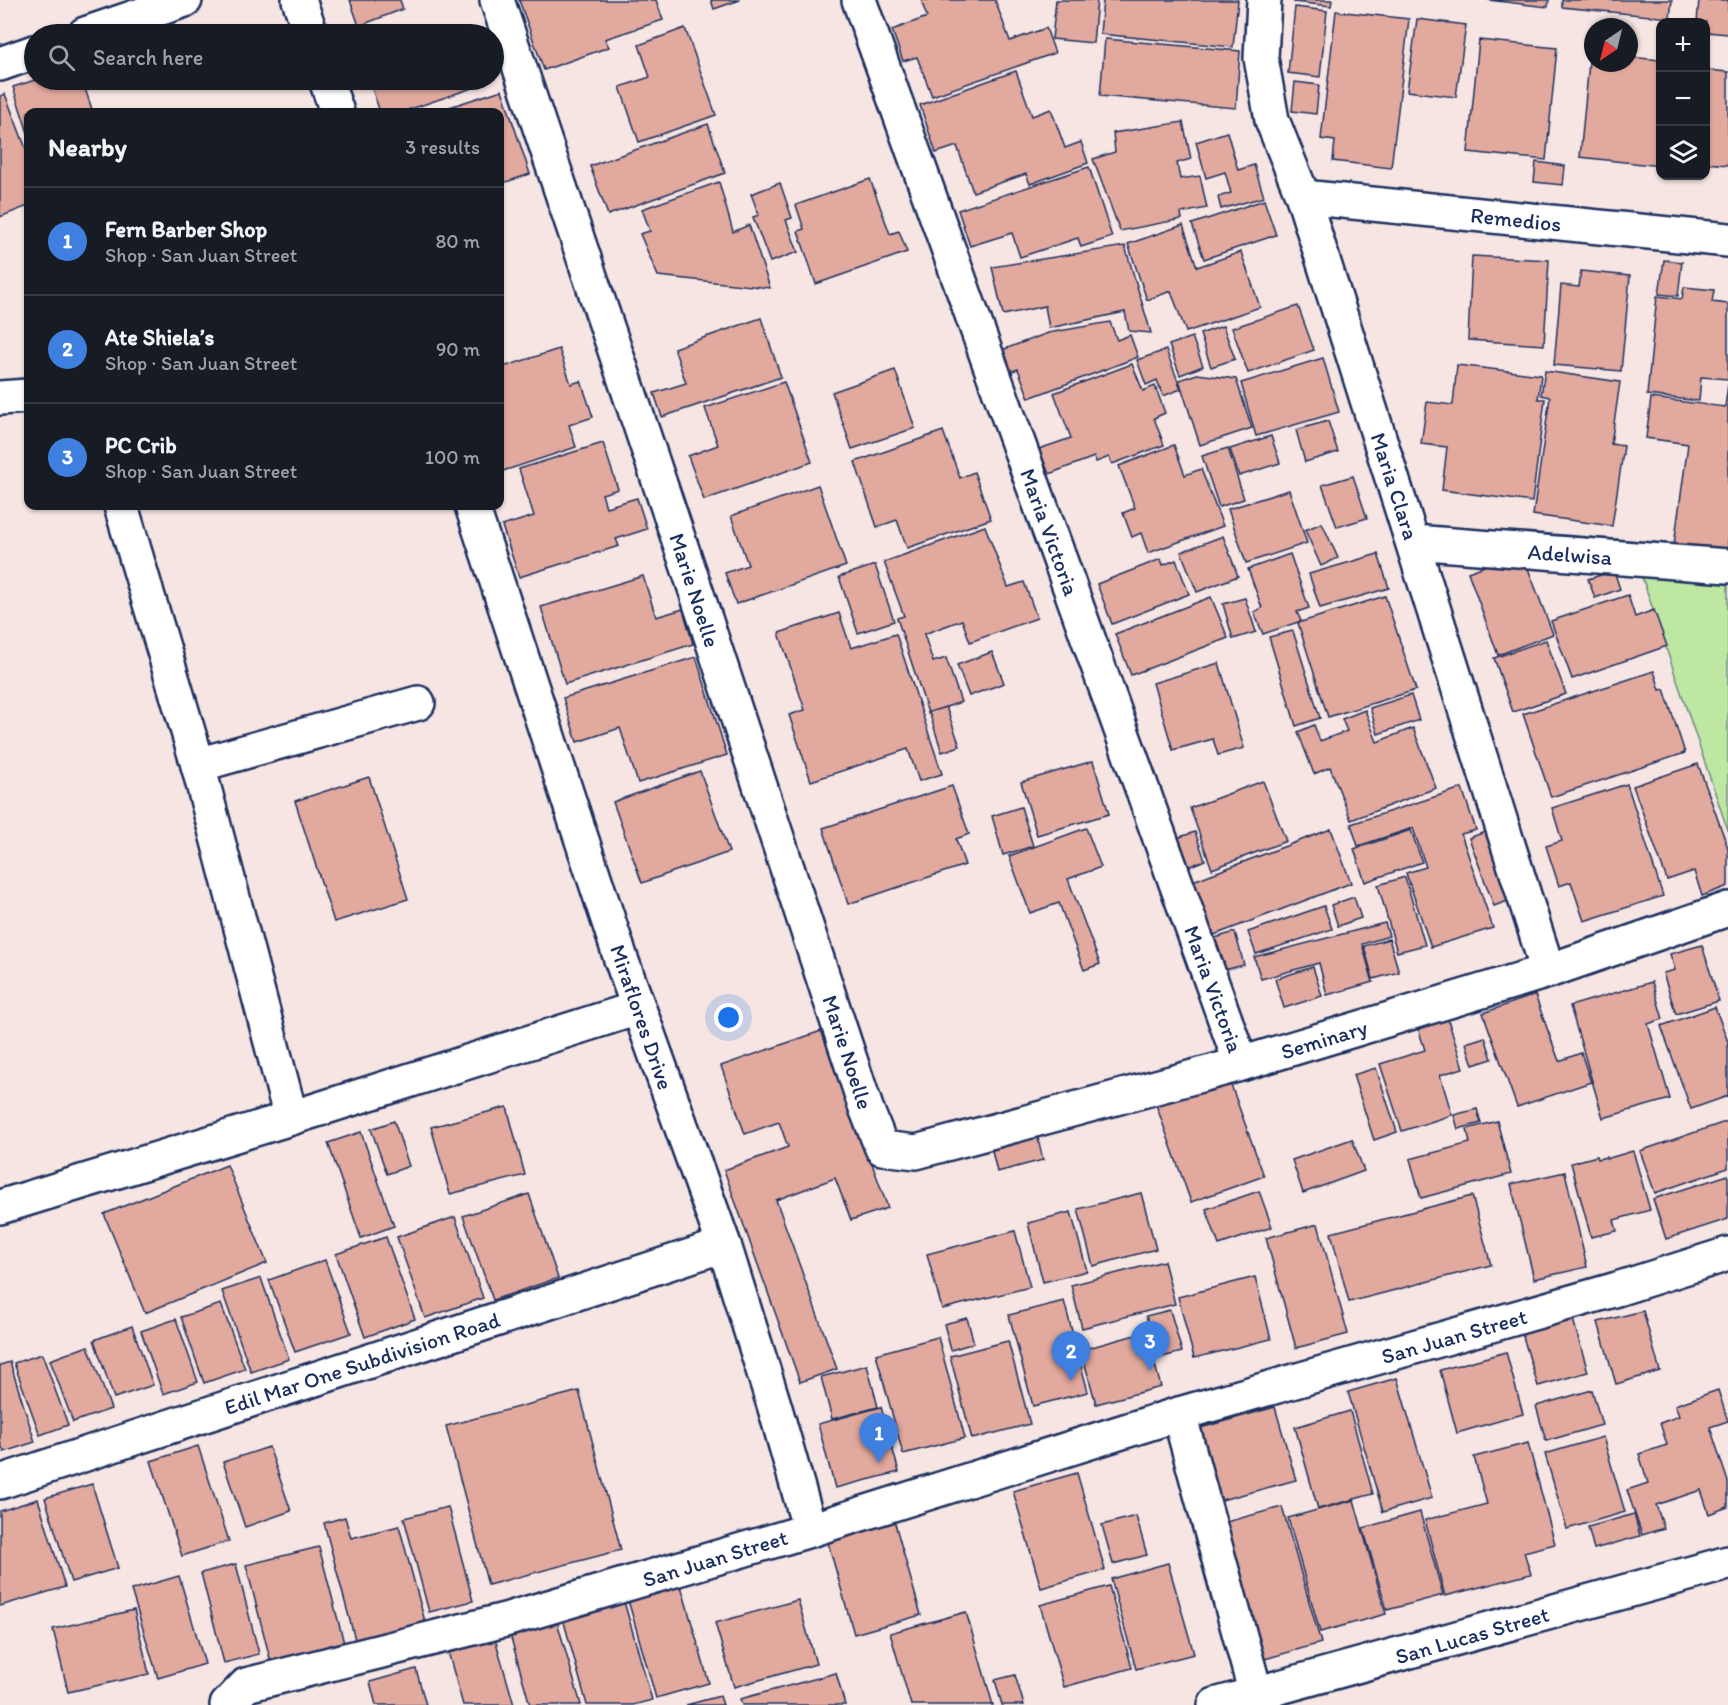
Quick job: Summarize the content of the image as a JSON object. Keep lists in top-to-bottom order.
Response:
{
  "streets": {
    "street": [
      "Remedios",
      "Maria Clara",
      "Maria Victoria",
      "Adelwisa",
      "Marie Noelle",
      "Miraflores Drive",
      "Seminary",
      "San Juan Street",
      "Edil Mar One Subdivision Road",
      "San Lucas Street"
    ]
  },
  "crossings": [
    ["Remedios", "Maria Clara"],
    ["Maria Clara", "Adelwisa"],
    ["Maria Clara", "Seminary"],
    ["Maria Victoria", "Seminary"],
    ["Marie Noelle", "Seminary"],
    ["Miraflores Drive", "San Juan Street"],
    ["Miraflores Drive", "Edil Mar One Subdivision Road"]
  ],
  "north": "bottom left",
  "page": {
    "map_buttons": ["+", "−"],
    "search": "Search here",
    "heading": ["Nearby", "3 results"],
    "list": [
      {
        "mark": "1",
        "name": "Fern Barber Shop",
        "note": "Shop · San Juan Street",
        "value": "80 m"
      },
      {
        "mark": "2",
        "name": "Ate Shiela’s",
        "note": "Shop · San Juan Street",
        "value": "90 m"
      },
      {
        "mark": "3",
        "name": "PC Crib",
        "note": "Shop · San Juan Street",
        "value": "100 m"
      }
    ],
    "pins": ["3", "2", "1"]
  }
}
